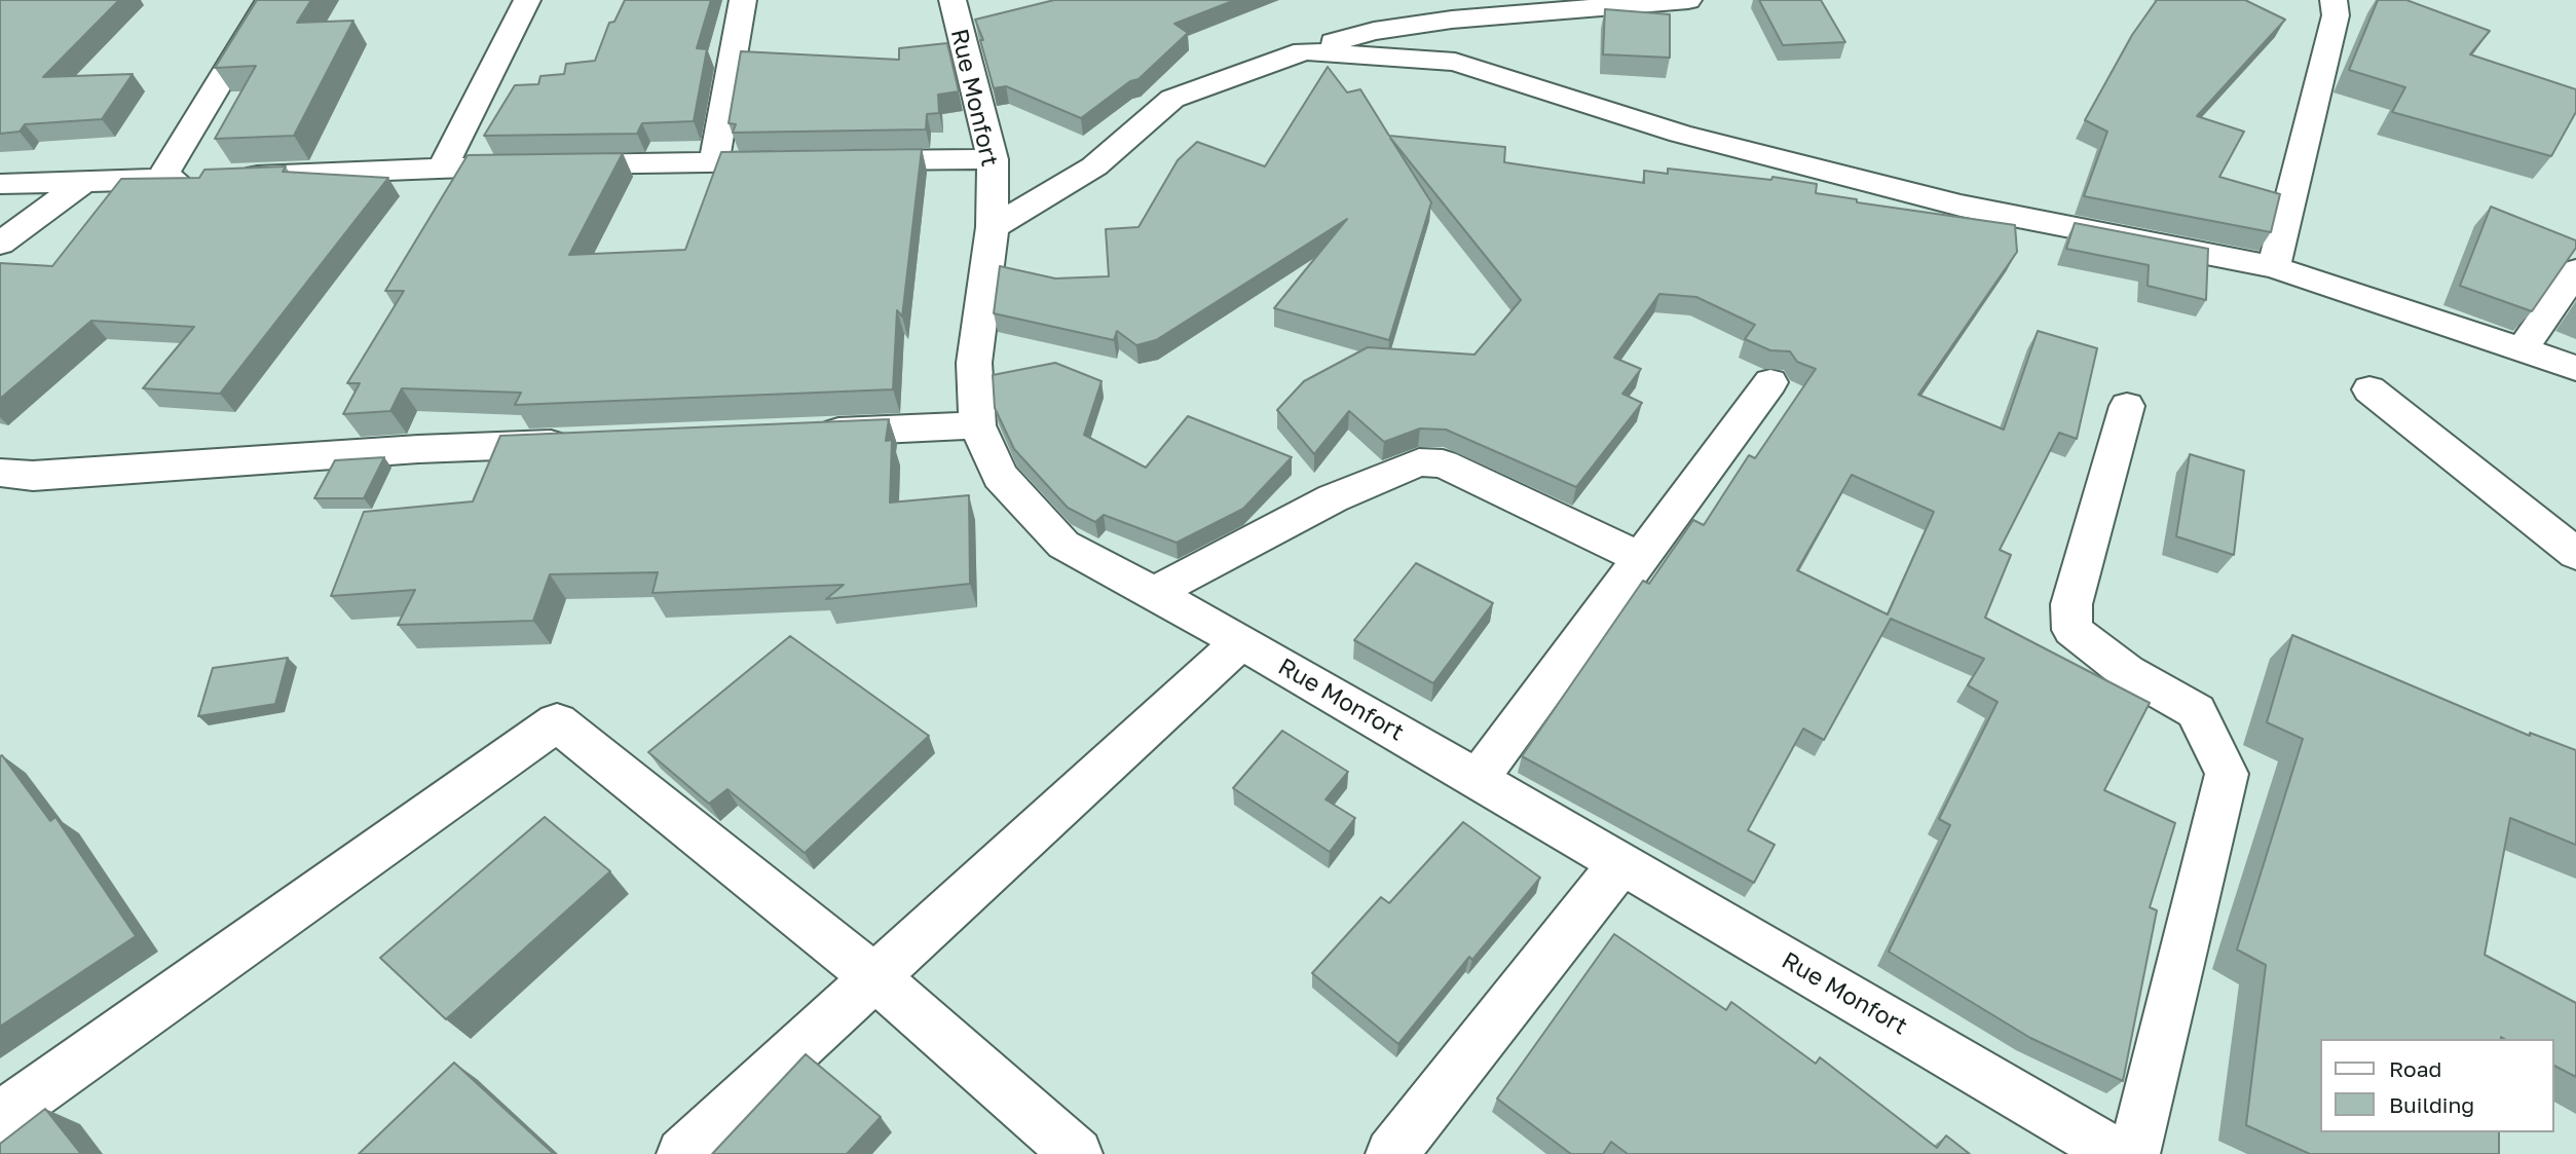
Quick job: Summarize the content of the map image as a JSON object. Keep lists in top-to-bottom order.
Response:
{
  "streets": {
    "street": ["Rue Monfort"]
  },
  "legend": ["Road", "Building"]
}
